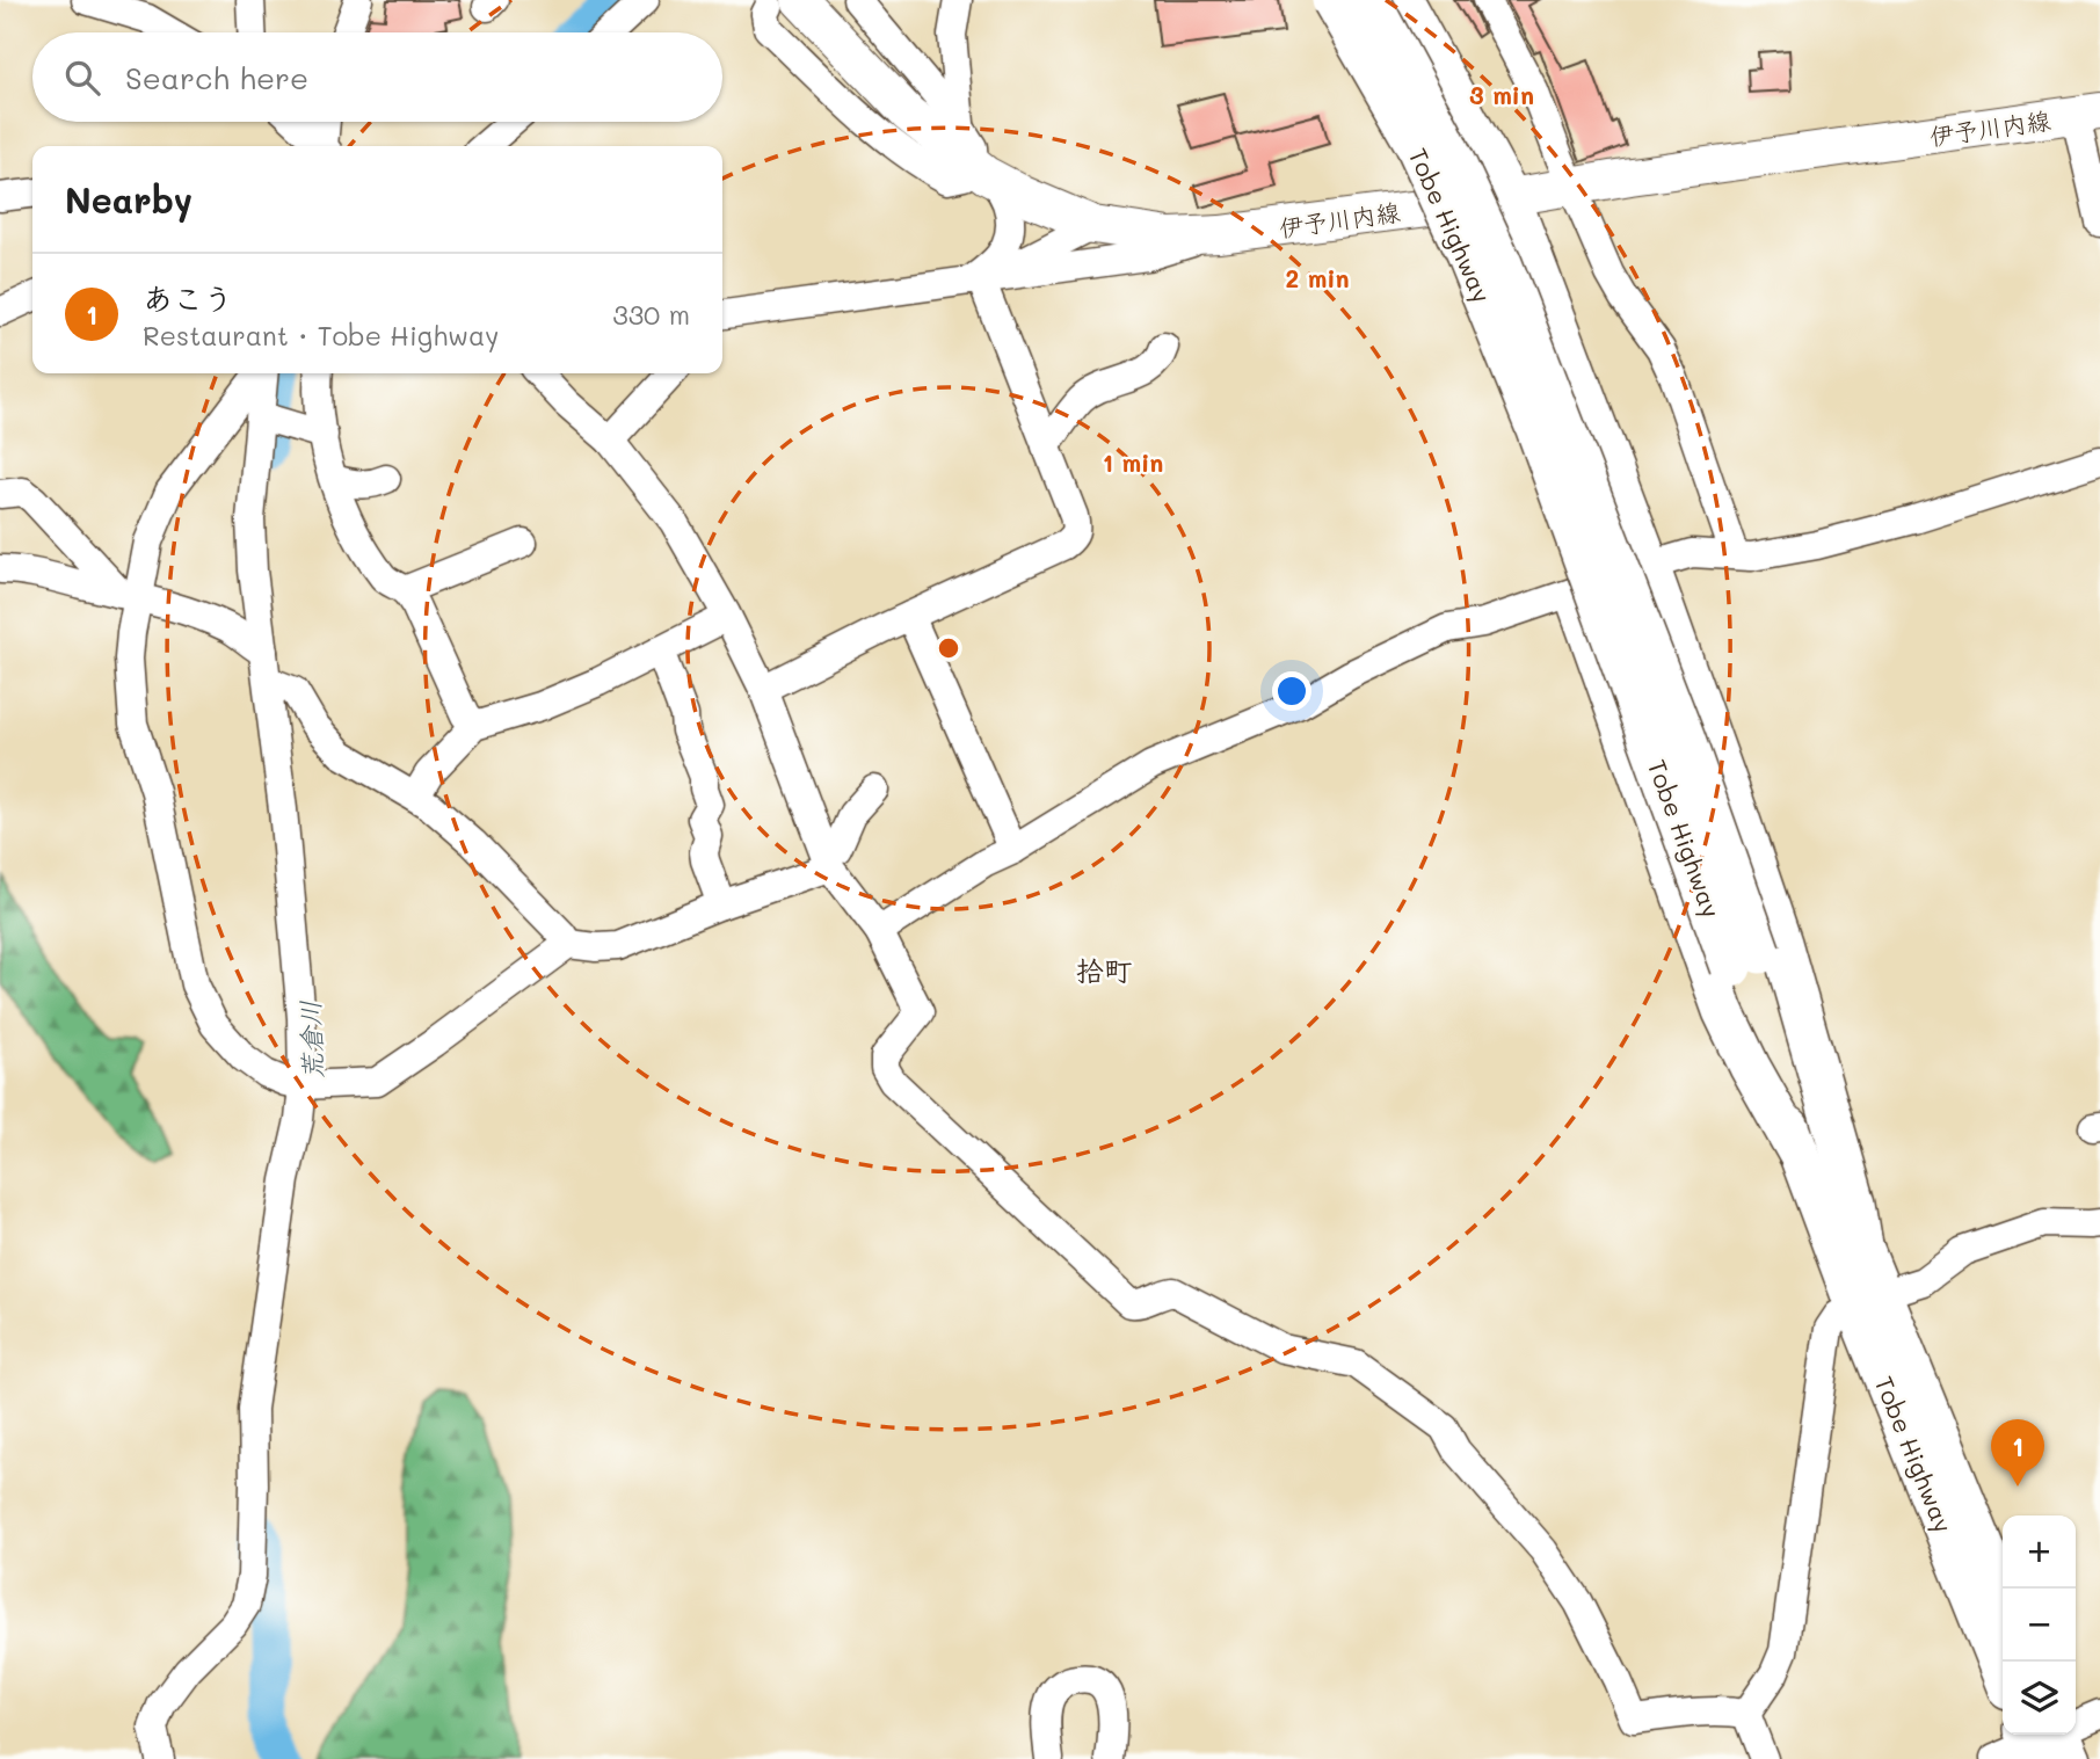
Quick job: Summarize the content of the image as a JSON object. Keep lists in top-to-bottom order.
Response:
{
  "streets": {
    "highway": ["Tobe Highway"],
    "main road": ["伊予川内線"]
  },
  "districts": ["拾町"],
  "water": ["荒倉川"],
  "page": {
    "search": "Search here",
    "heading": "Nearby",
    "list": [
      {
        "mark": "1",
        "name": "あこう",
        "note": "Restaurant · Tobe Highway",
        "value": "330 m"
      }
    ],
    "pins": "1",
    "map_buttons": ["+", "−"]
  },
  "rings": ["3 min", "2 min", "1 min"]
}
